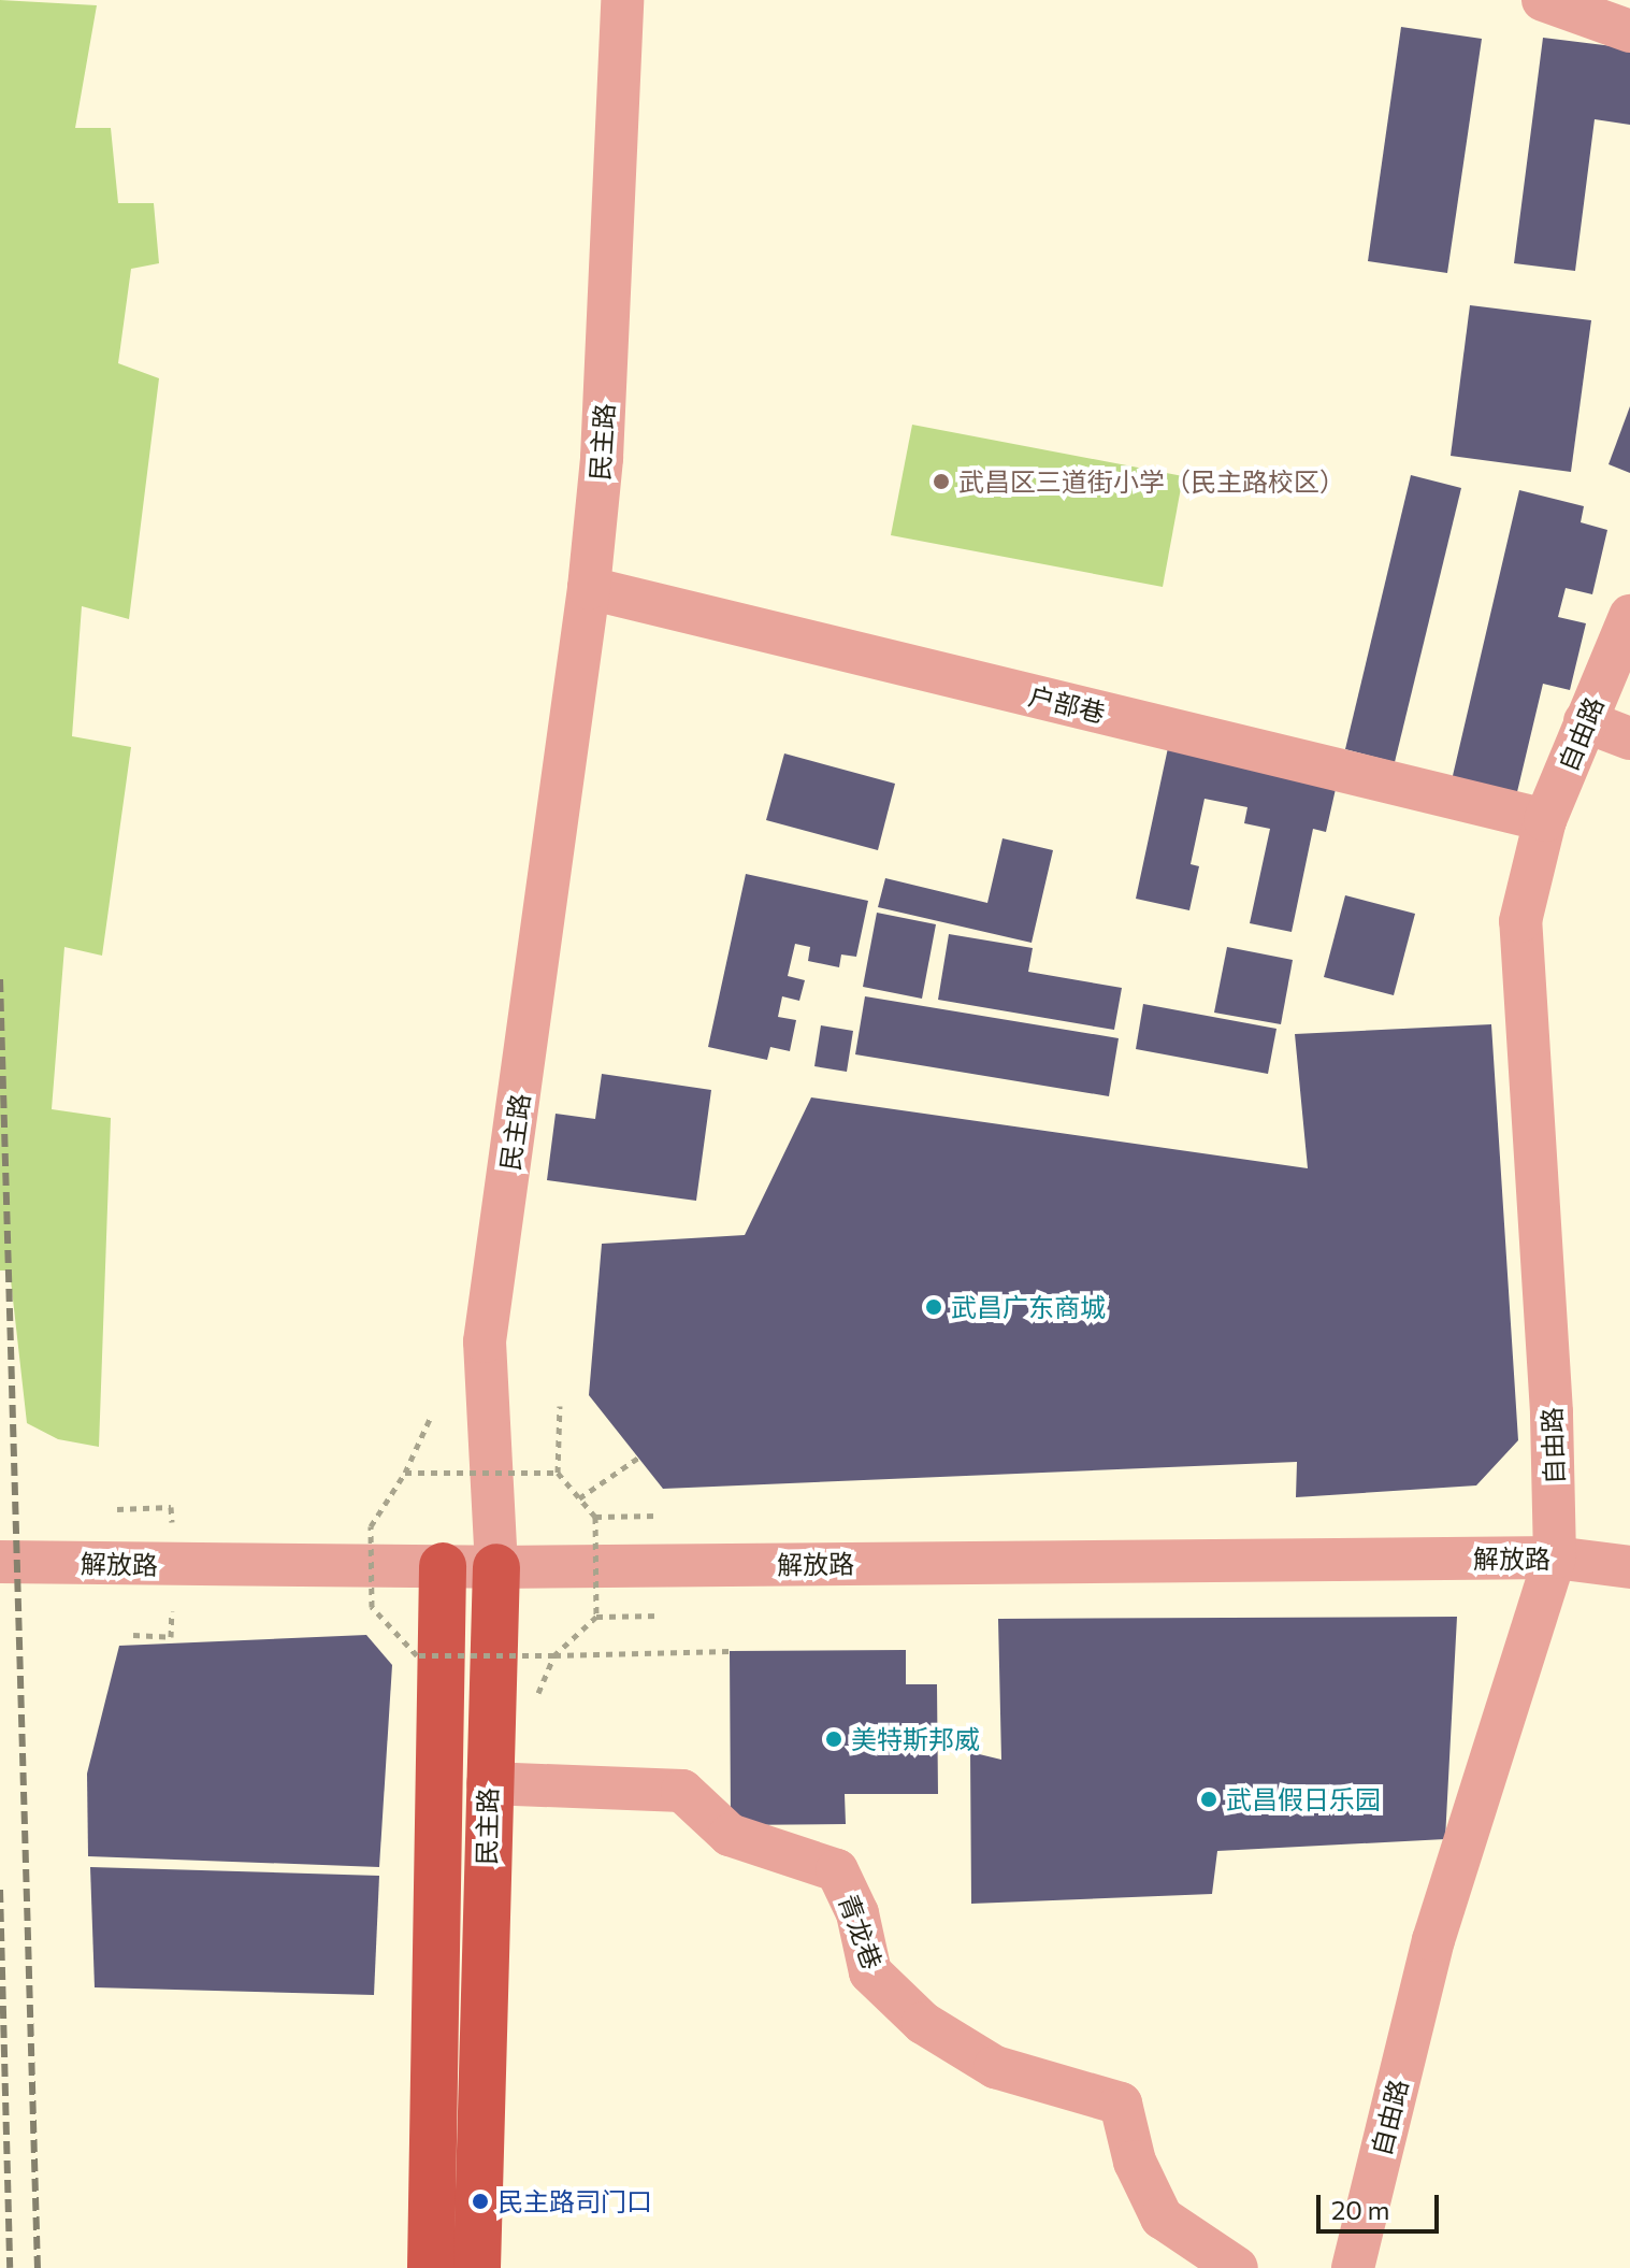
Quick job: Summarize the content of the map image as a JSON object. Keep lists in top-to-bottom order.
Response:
{
  "streets": {
    "main road": ["民主路"],
    "street": [
      "户部巷",
      "自由路",
      "解放路",
      "青龙巷"
    ]
  },
  "crossings": [
    ["民主路", "户部巷"],
    ["民主路", "解放路"],
    ["民主路", "青龙巷"],
    ["户部巷", "自由路"],
    ["自由路", "解放路"]
  ],
  "places": [
    "武昌区三道街小学（民主路校区）",
    "武昌广东商城",
    "美特斯邦威",
    "武昌假日乐园",
    "民主路司门口"
  ],
  "scale_bar": "20 m"
}
